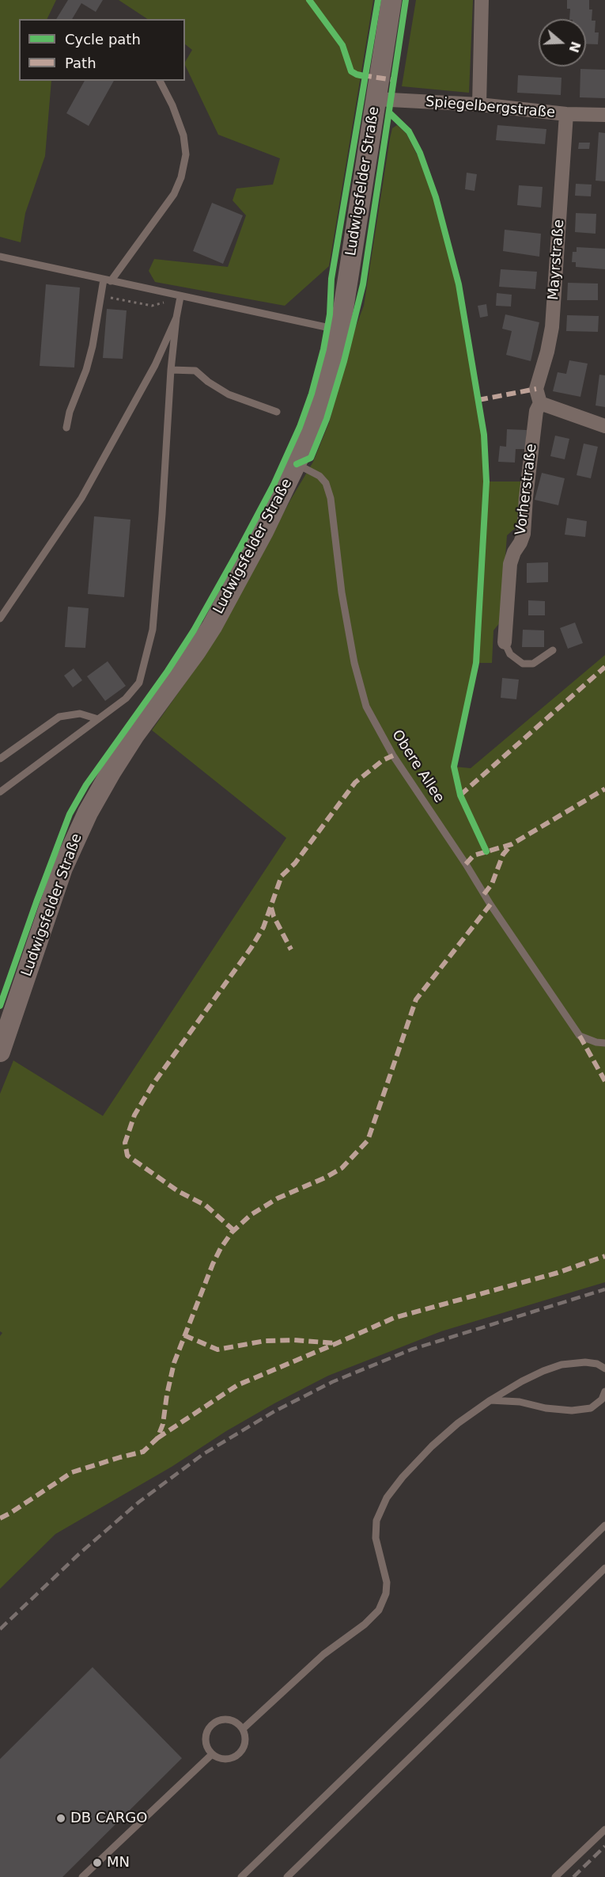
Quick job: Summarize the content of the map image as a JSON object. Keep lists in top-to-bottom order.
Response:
{
  "streets": {
    "street": [
      "Spiegelbergstraße",
      "Ludwigsfelder Straße",
      "Mayrstraße",
      "Vorherstraße"
    ],
    "lane": ["Obere Allee"]
  },
  "crossings": [
    ["Spiegelbergstraße", "Ludwigsfelder Straße"],
    ["Spiegelbergstraße", "Mayrstraße"],
    ["Ludwigsfelder Straße", "Obere Allee"],
    ["Mayrstraße", "Vorherstraße"]
  ],
  "places": ["DB CARGO", "MN"],
  "legend": ["Cycle path", "Path"],
  "north": "right"
}
